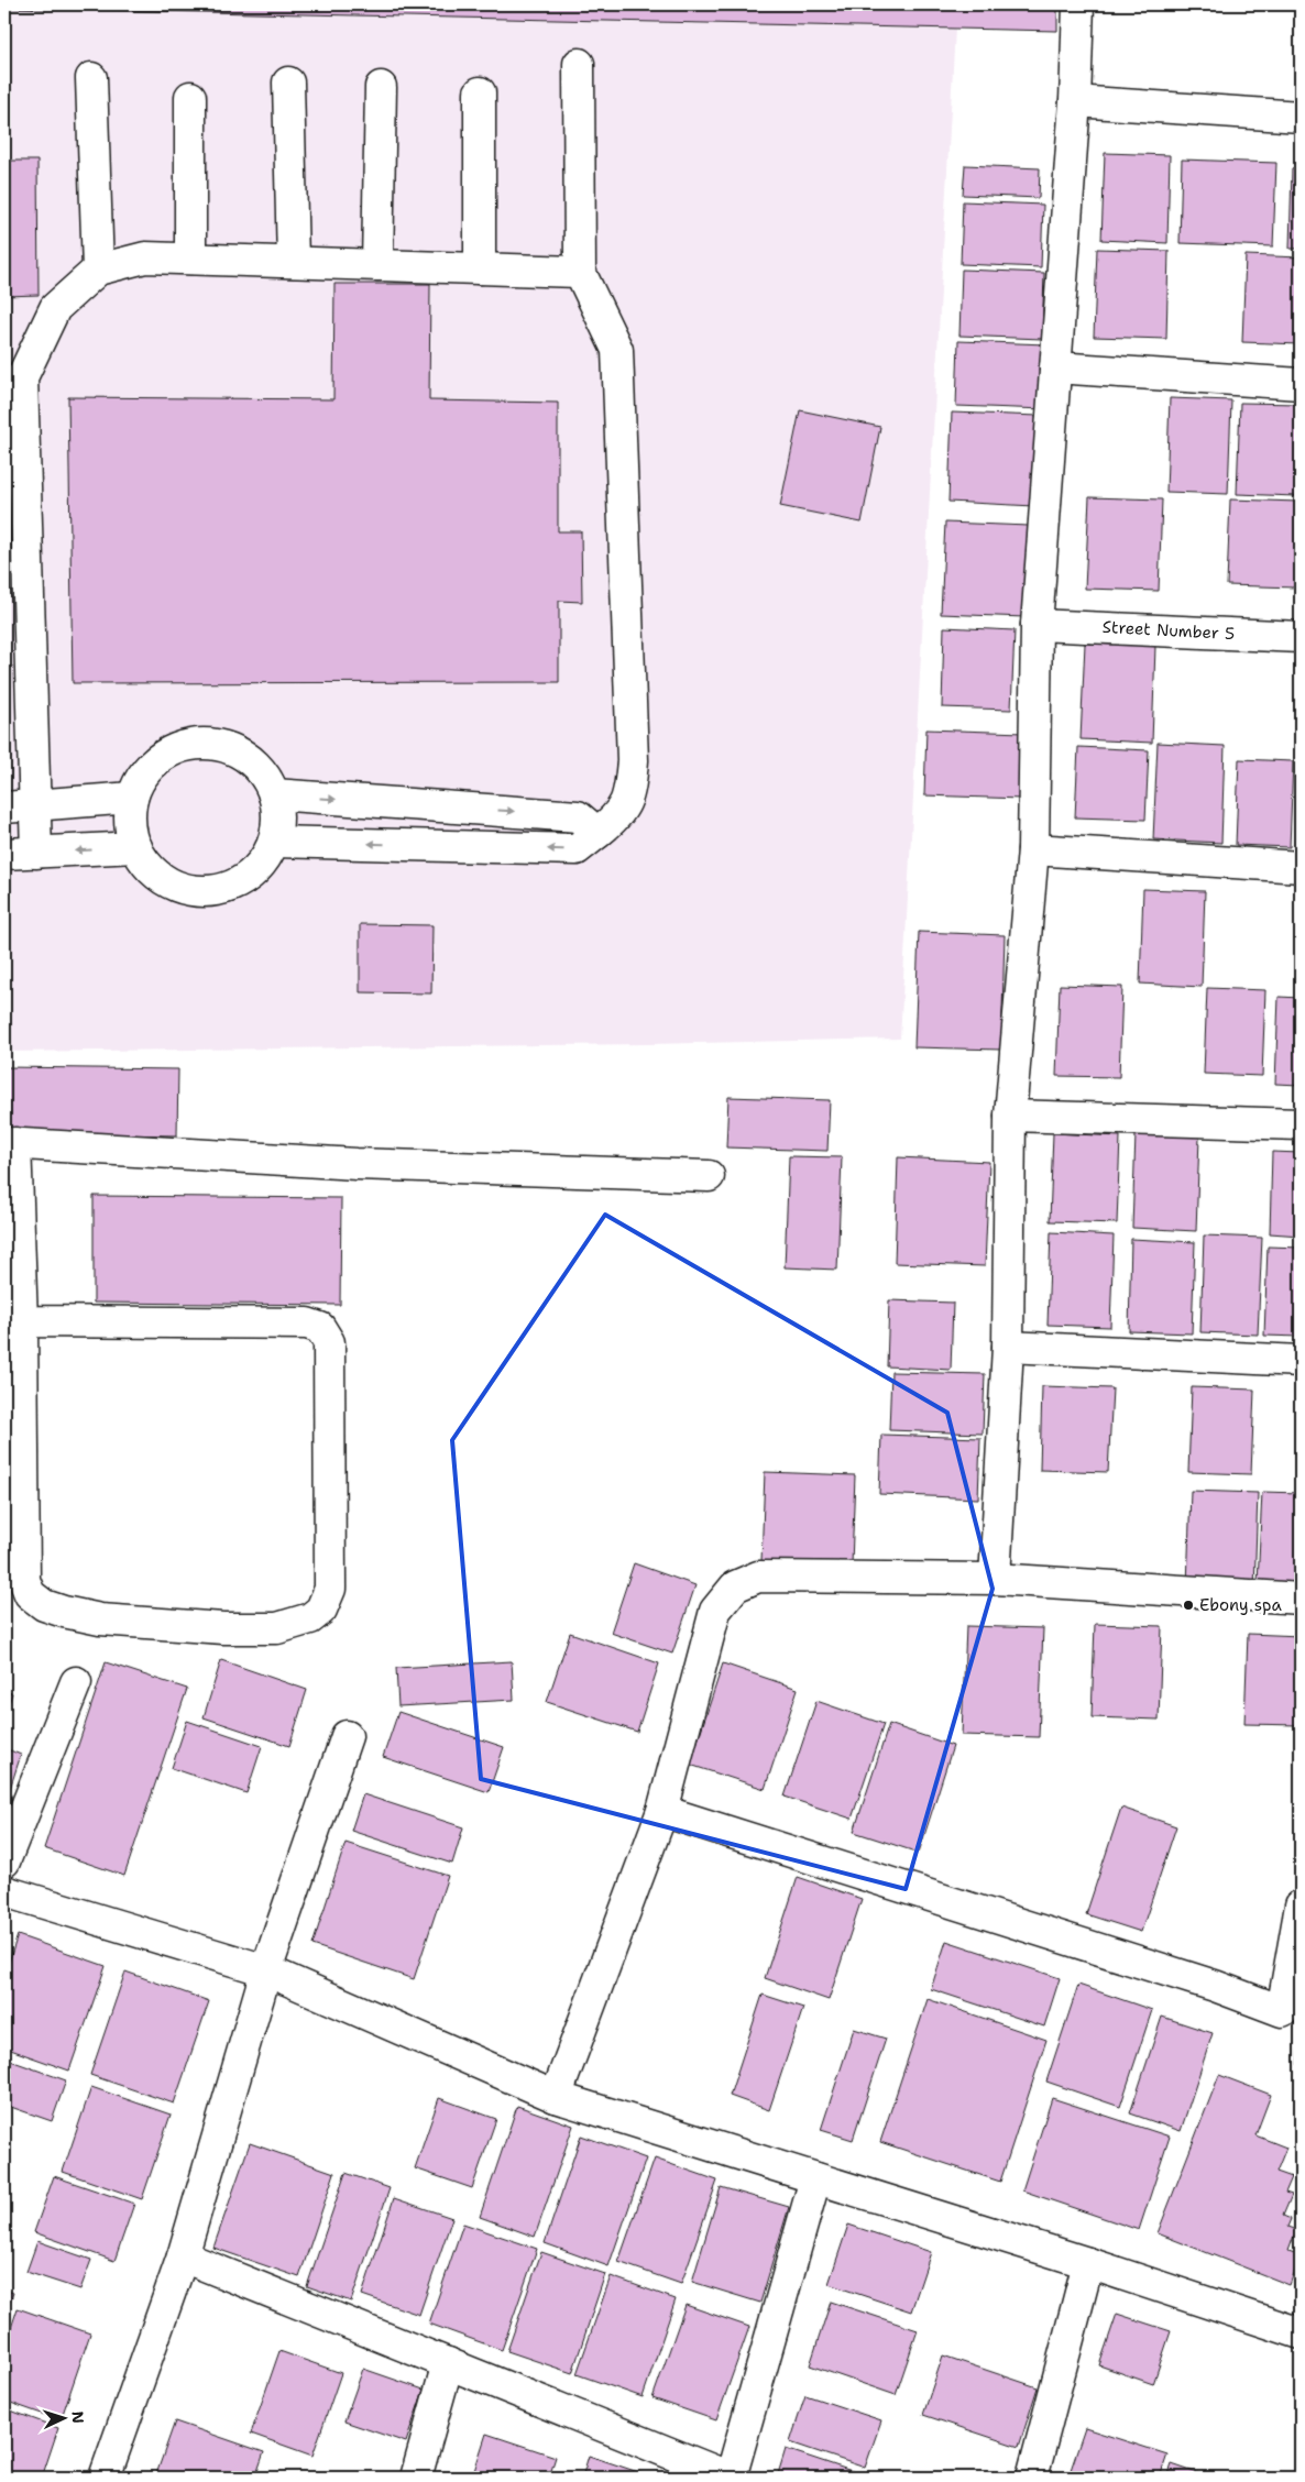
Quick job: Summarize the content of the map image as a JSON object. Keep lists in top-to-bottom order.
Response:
{
  "streets": {
    "street": ["Street Number 5"]
  },
  "places": ["Ebony spa"],
  "north": "right"
}
